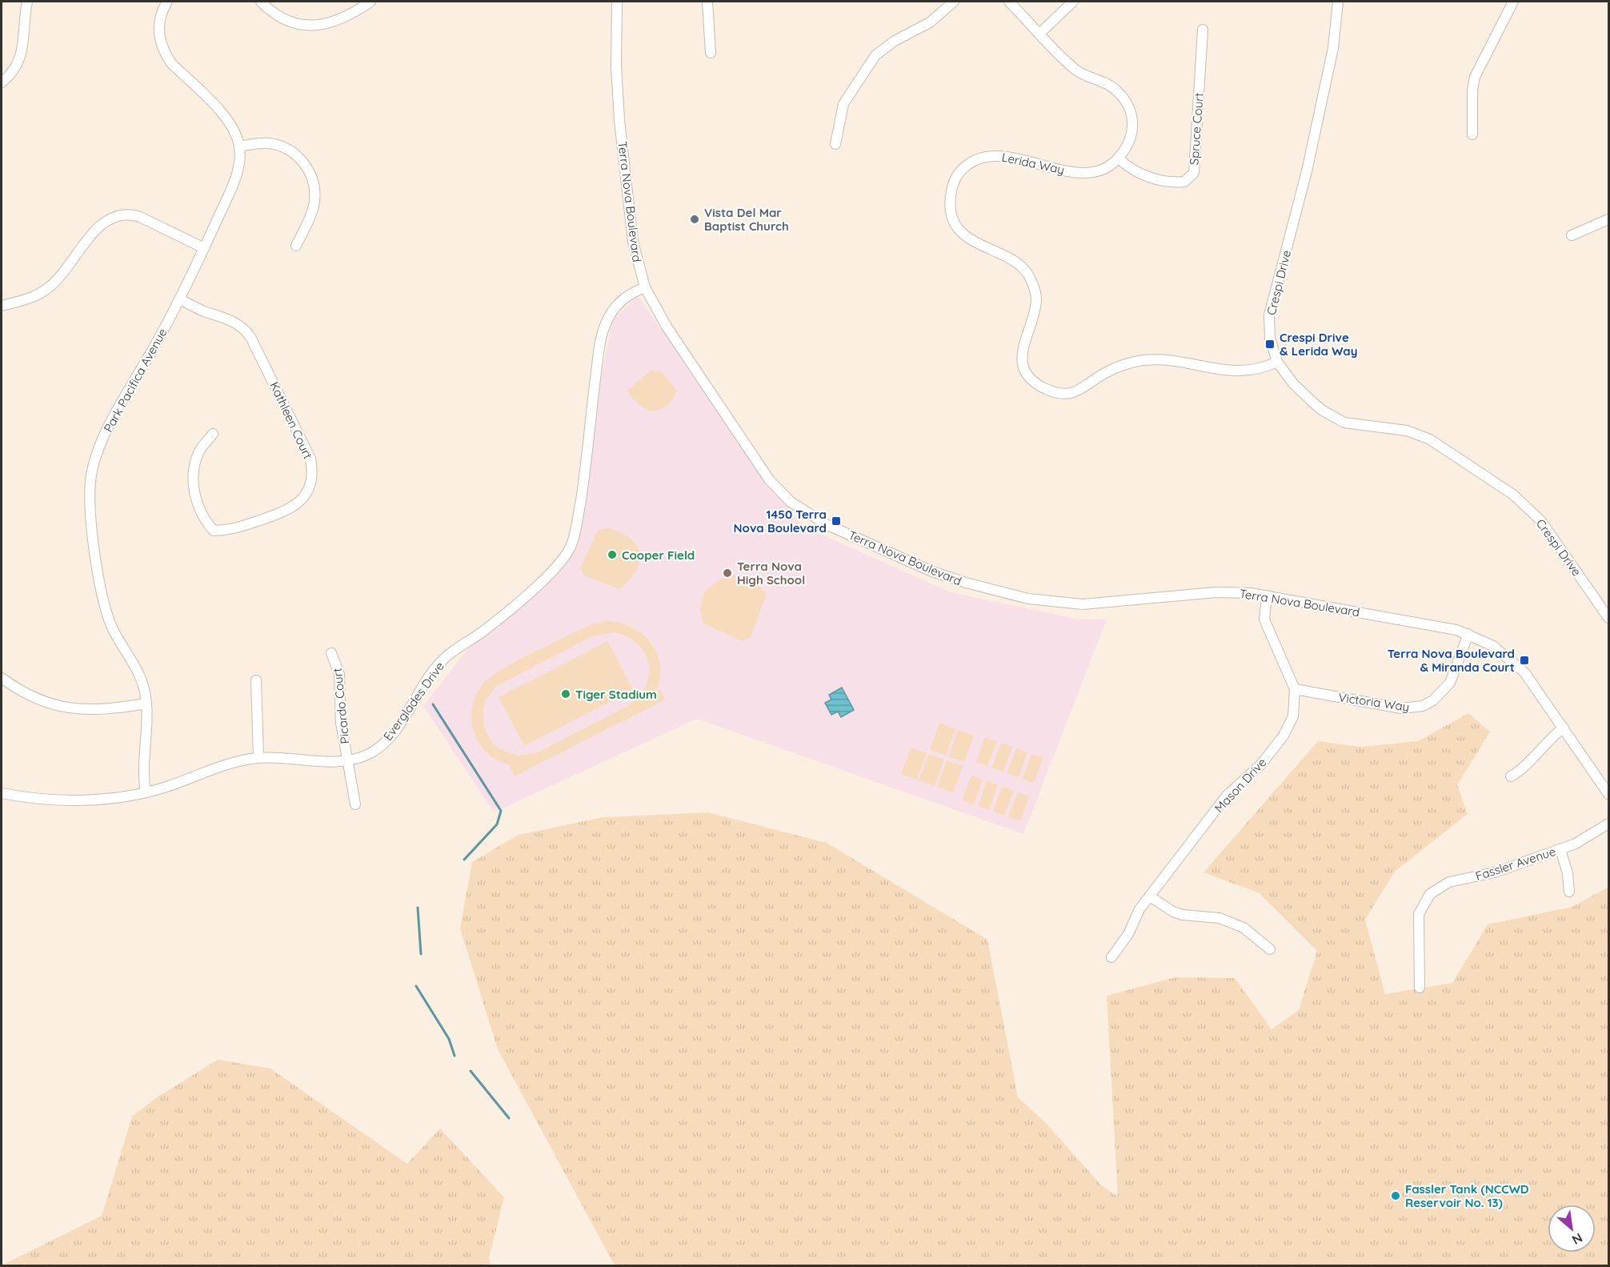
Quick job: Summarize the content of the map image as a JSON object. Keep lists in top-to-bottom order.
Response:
{
  "streets": {
    "street": [
      "Spruce Court",
      "Lerida Way",
      "Terra Nova Boulevard",
      "Crespi Drive",
      "Park Pacifica Avenue",
      "Kathleen Court",
      "Everglades Drive",
      "Victoria Way",
      "Picardo Court",
      "Mason Drive",
      "Fassler Avenue"
    ]
  },
  "crossings": [
    ["Spruce Court", "Lerida Way"],
    ["Lerida Way", "Crespi Drive"],
    ["Terra Nova Boulevard", "Everglades Drive"],
    ["Terra Nova Boulevard", "Victoria Way"],
    ["Terra Nova Boulevard", "Mason Drive"],
    ["Park Pacifica Avenue", "Kathleen Court"],
    ["Park Pacifica Avenue", "Everglades Drive"],
    ["Everglades Drive", "Picardo Court"],
    ["Victoria Way", "Mason Drive"]
  ],
  "places": {
    "other": [
      "Vista Del Mar Baptist Church",
      "Cooper Field",
      "Terra Nova High School",
      "Tiger Stadium",
      "Fassler Tank (NCCWD Reservoir No. 13)"
    ],
    "transit": ["Crespi Drive & Lerida Way", "1450 Terra Nova Boulevard", "Terra Nova Boulevard & Miranda Court"]
  },
  "north": "bottom right"
}
